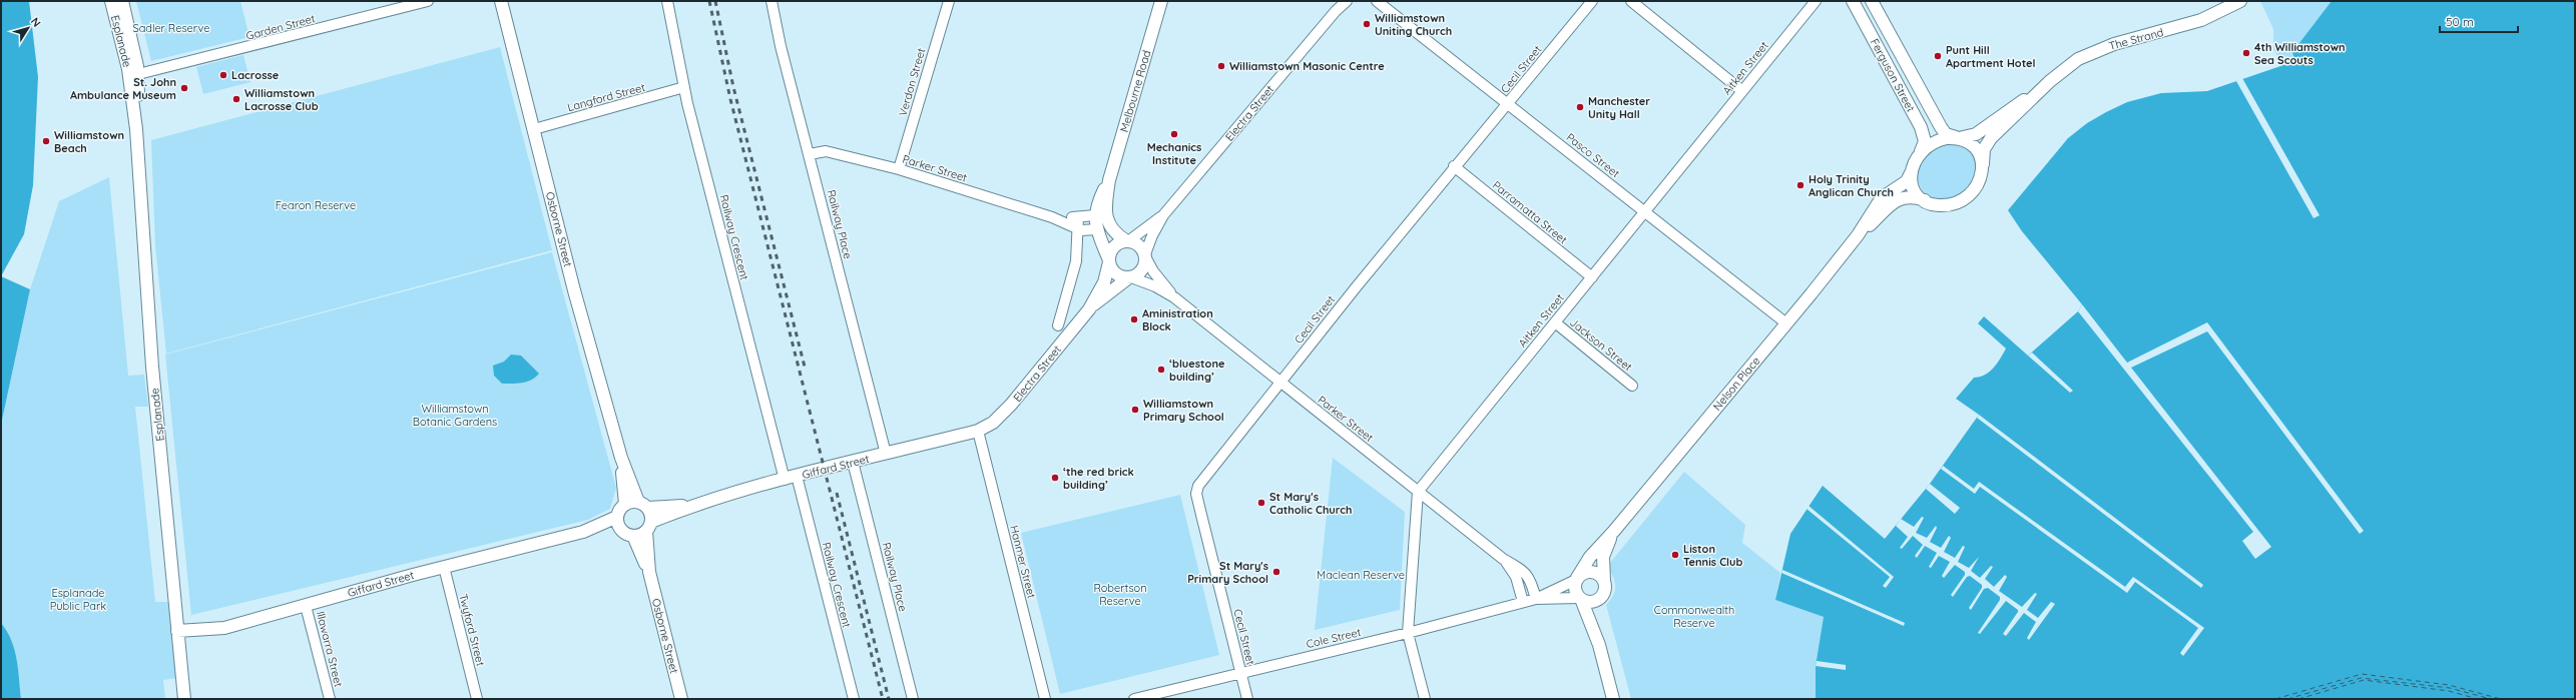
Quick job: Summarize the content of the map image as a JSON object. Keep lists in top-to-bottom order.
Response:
{
  "streets": {
    "street": [
      "Garden Street",
      "The Strand",
      "Esplanade",
      "Aitken Street",
      "Cecil Street",
      "Ferguson Street",
      "Verdon Street",
      "Melbourne Road",
      "Langford Street",
      "Electra Street",
      "Pasco Street",
      "Parker Street",
      "Parramatta Street",
      "Railway Place",
      "Osborne Street",
      "Railway Crescent",
      "Jackson Street",
      "Nelson Place",
      "Giffard Street",
      "Hanmer Street",
      "Twyford Street",
      "Cole Street",
      "Illawarra Street"
    ]
  },
  "crossings": [
    ["Garden Street", "Esplanade"],
    ["The Strand", "Ferguson Street"],
    ["The Strand", "Nelson Place"],
    ["Esplanade", "Giffard Street"],
    ["Aitken Street", "Pasco Street"],
    ["Aitken Street", "Parker Street"],
    ["Aitken Street", "Parramatta Street"],
    ["Aitken Street", "Jackson Street"],
    ["Cecil Street", "Pasco Street"],
    ["Cecil Street", "Parker Street"],
    ["Cecil Street", "Parramatta Street"],
    ["Cecil Street", "Cole Street"],
    ["Ferguson Street", "Nelson Place"],
    ["Verdon Street", "Parker Street"],
    ["Melbourne Road", "Electra Street"],
    ["Melbourne Road", "Parker Street"],
    ["Langford Street", "Osborne Street"],
    ["Langford Street", "Railway Crescent"],
    ["Electra Street", "Parker Street"],
    ["Electra Street", "Giffard Street"],
    ["Electra Street", "Hanmer Street"],
    ["Pasco Street", "Nelson Place"],
    ["Parker Street", "Railway Place"],
    ["Parker Street", "Cole Street"],
    ["Railway Place", "Giffard Street"],
    ["Osborne Street", "Giffard Street"],
    ["Railway Crescent", "Giffard Street"],
    ["Nelson Place", "Cole Street"],
    ["Giffard Street", "Hanmer Street"],
    ["Giffard Street", "Twyford Street"],
    ["Giffard Street", "Illawarra Street"]
  ],
  "parks": [
    "Sadler Reserve",
    "Fearon Reserve",
    "Williamstown Botanic Gardens",
    "Maclean Reserve",
    "Robertson Reserve",
    "Esplanade Public Park",
    "Commonwealth Reserve"
  ],
  "places": [
    "Williamstown Uniting Church",
    "4th Williamstown Sea Scouts",
    "Punt Hill Apartment Hotel",
    "Williamstown Masonic Centre",
    "Lacrosse",
    "St. John Ambulance Museum",
    "Williamstown Lacrosse Club",
    "Manchester Unity Hall",
    "Mechanics Institute",
    "Williamstown Beach",
    "Holy Trinity Anglican Church",
    "Aministration Block",
    "‘bluestone building’",
    "Williamstown Primary School",
    "‘the red brick building’",
    "St Mary's Catholic Church",
    "Liston Tennis Club",
    "St Mary's Primary School"
  ],
  "scale_bar": "50 m",
  "north": "top right"
}
